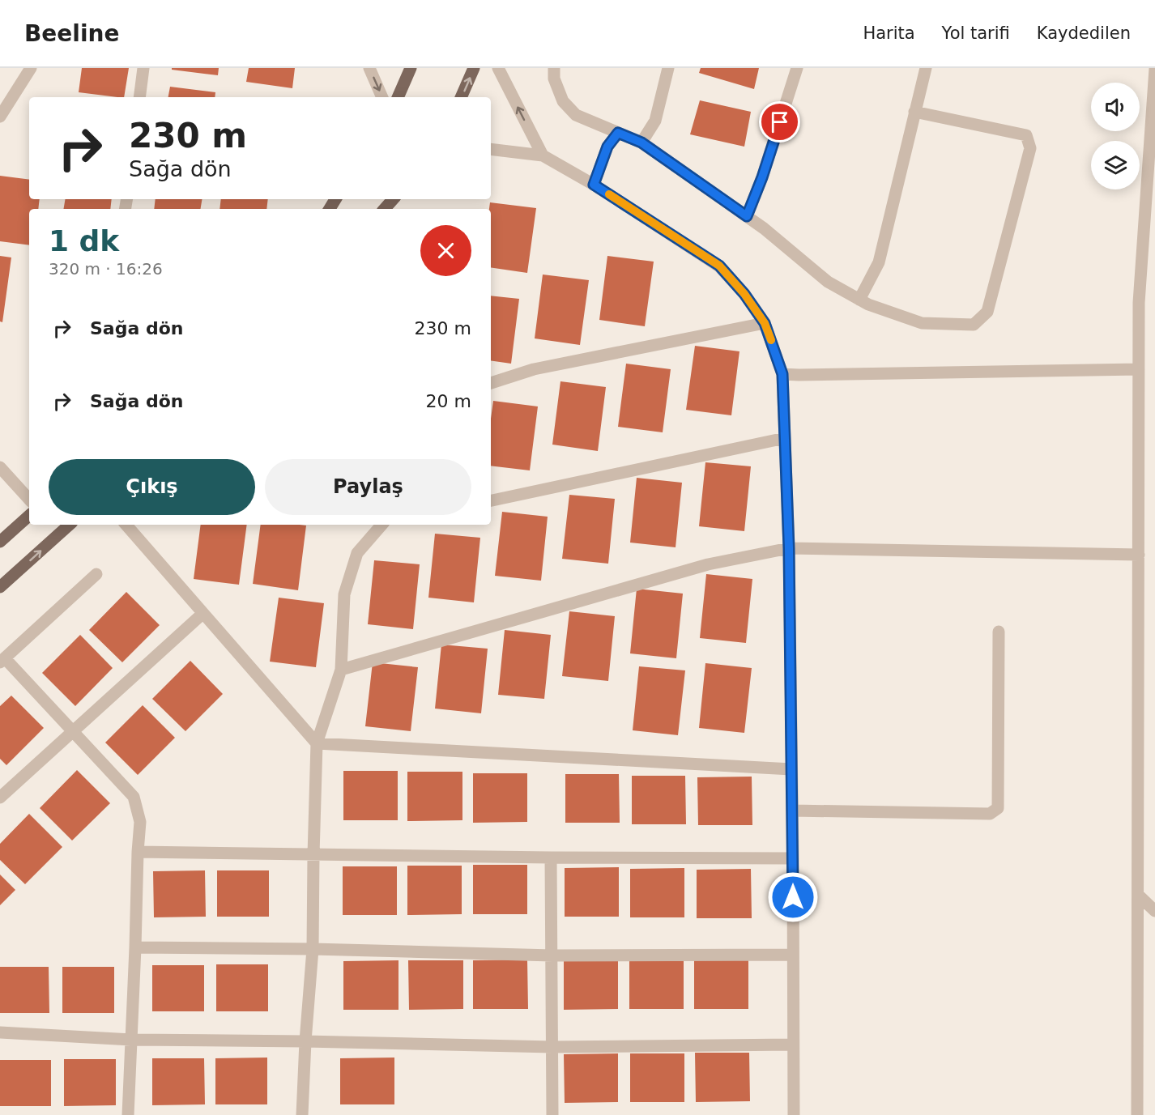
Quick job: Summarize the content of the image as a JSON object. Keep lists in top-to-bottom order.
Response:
{
  "page": {
    "header": "Beeline",
    "nav": ["Harita", "Yol tarifi", "Kaydedilen"],
    "turn": ["230 m", "Sağa dön"],
    "heading": ["1 dk", "320 m · 16:26"],
    "list": [
      {
        "name": "Sağa dön",
        "value": "230 m"
      },
      {
        "name": "Sağa dön",
        "value": "20 m"
      }
    ],
    "buttons": ["Çıkış", "Paylaş"]
  }
}
